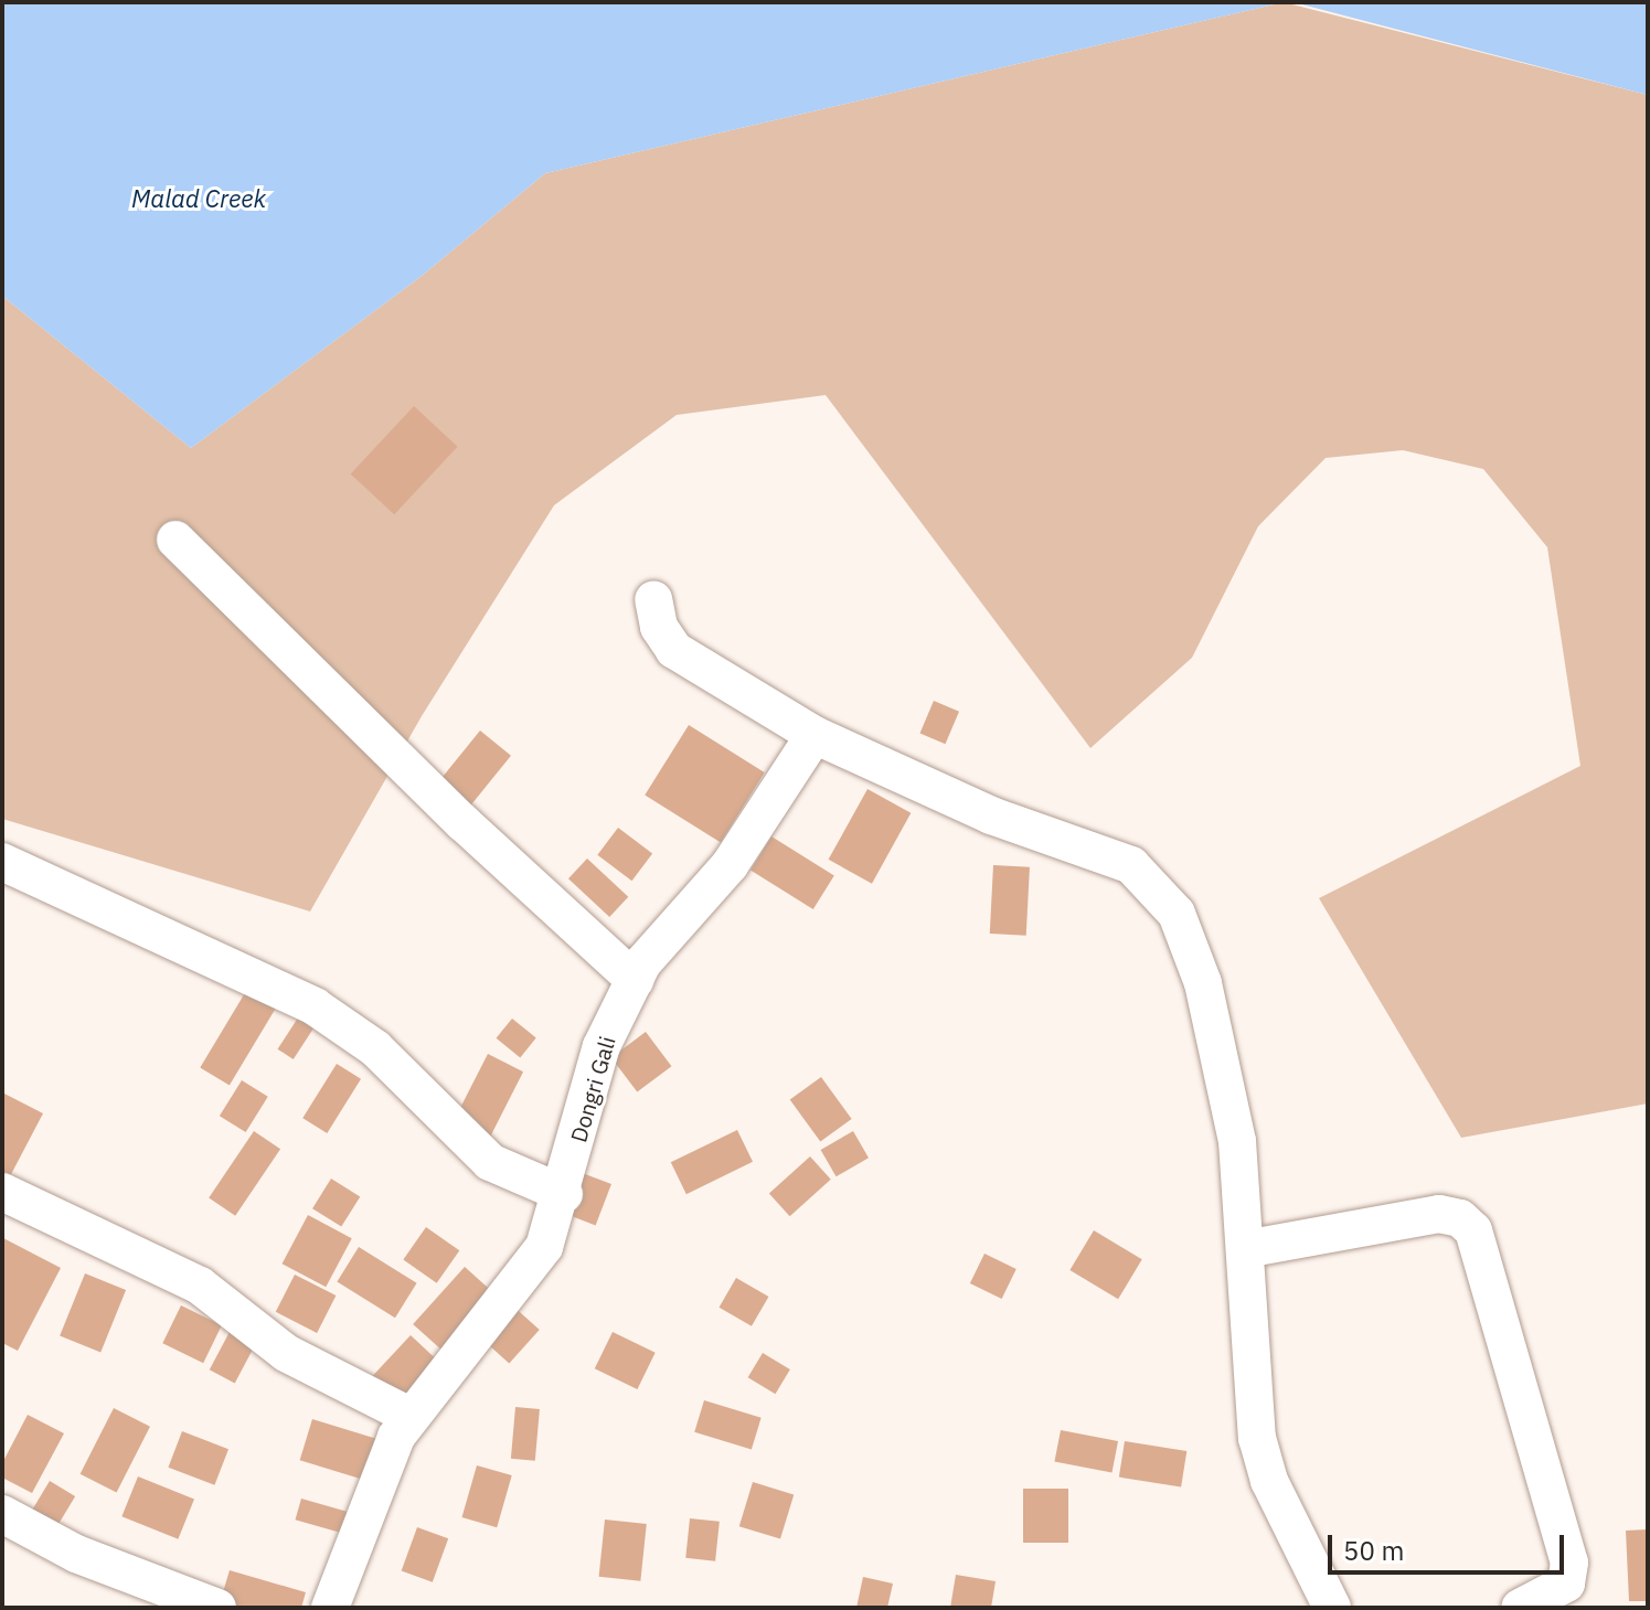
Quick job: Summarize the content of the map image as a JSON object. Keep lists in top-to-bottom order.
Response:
{
  "streets": {
    "street": ["Dongri Gali"]
  },
  "water": ["Malad Creek"],
  "scale_bar": "50 m"
}
